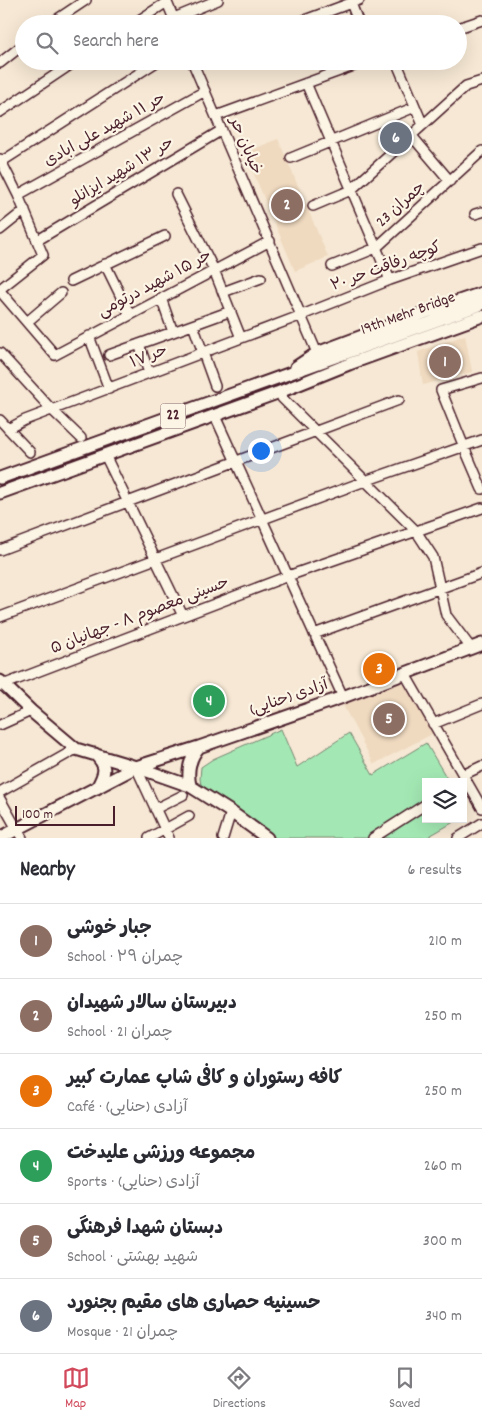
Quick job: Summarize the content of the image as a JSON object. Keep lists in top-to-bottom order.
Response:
{
  "streets": {
    "main road": ["19th Mehr Bridge", "22", "آزادی (حنایی)"],
    "street": [
      "حر ۱۱ شهید علی ابادی",
      "خیابان حر",
      "حر ۱۳ شهید ایزانلو",
      "چمران 23",
      "کوچه رفاقت حر ۲۰",
      "حر ۱۵ شهید درتومی",
      "حر ۱۷",
      "حسینی معصوم ۸ - جهانیان ۵"
    ]
  },
  "crossings": [
    ["حر ۱۱ شهید علی ابادی", "خیابان حر"],
    ["خیابان حر", "حر ۱۳ شهید ایزانلو"],
    ["خیابان حر", "کوچه رفاقت حر ۲۰"],
    ["خیابان حر", "حر ۱۵ شهید درتومی"],
    ["خیابان حر", "حر ۱۷"],
    ["کوچه رفاقت حر ۲۰", "حر ۱۷"],
    ["19th Mehr Bridge", "22"]
  ],
  "scale_bar": "100 m",
  "page": {
    "search": "Search here",
    "pins": [
      "6",
      "2",
      "1",
      "3",
      "4",
      "5"
    ],
    "scale": "100 m",
    "heading": ["Nearby", "6 results"],
    "list": [
      {
        "mark": "1",
        "name": "جبار خوشی",
        "note": "School · چمران ۲۹",
        "value": "210 m"
      },
      {
        "mark": "2",
        "name": "دبیرستان سالار شهیدان",
        "note": "School · چمران 21",
        "value": "250 m"
      },
      {
        "mark": "3",
        "name": "کافه رستوران و کافی شاپ عمارت کبیر",
        "note": "Café · آزادی (حنایی)",
        "value": "250 m"
      },
      {
        "mark": "4",
        "name": "مجموعه ورزشی علیدخت",
        "note": "Sports · آزادی (حنایی)",
        "value": "260 m"
      },
      {
        "mark": "5",
        "name": "دبستان شهدا فرهنگی",
        "note": "School · شهید بهشتی",
        "value": "300 m"
      },
      {
        "mark": "6",
        "name": "حسینیه حصاری های مقیم بجنورد",
        "note": "Mosque · چمران 21",
        "value": "340 m"
      }
    ],
    "nav": ["Map", "Directions", "Saved"]
  }
}
